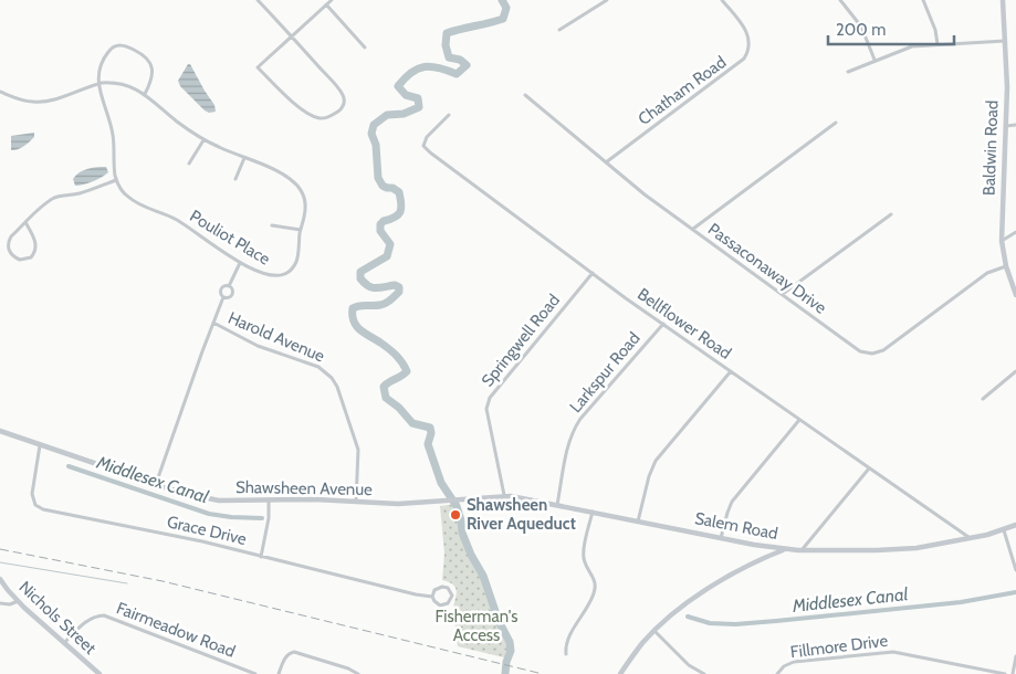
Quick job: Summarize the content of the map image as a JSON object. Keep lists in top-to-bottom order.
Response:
{
  "streets": {
    "main road": [
      "Baldwin Road",
      "Shawsheen Avenue",
      "Salem Road",
      "Nichols Street"
    ],
    "street": [
      "Chatham Road",
      "Pouliot Place",
      "Passaconaway Drive",
      "Bellflower Road",
      "Harold Avenue",
      "Springwell Road",
      "Larkspur Road",
      "Grace Drive",
      "Fairmeadow Road",
      "Fillmore Drive"
    ]
  },
  "crossings": [
    ["Chatham Road", "Passaconaway Drive"],
    ["Baldwin Road", "Passaconaway Drive"],
    ["Bellflower Road", "Springwell Road"],
    ["Bellflower Road", "Larkspur Road"],
    ["Bellflower Road", "Salem Road"],
    ["Harold Avenue", "Shawsheen Avenue"],
    ["Springwell Road", "Salem Road"],
    ["Larkspur Road", "Salem Road"],
    ["Shawsheen Avenue", "Salem Road"],
    ["Shawsheen Avenue", "Grace Drive"],
    ["Nichols Street", "Fairmeadow Road"]
  ],
  "water": ["Middlesex Canal"],
  "parks": ["Fisherman's Access"],
  "places": ["Shawsheen River Aqueduct"],
  "scale_bar": "200 m"
}
